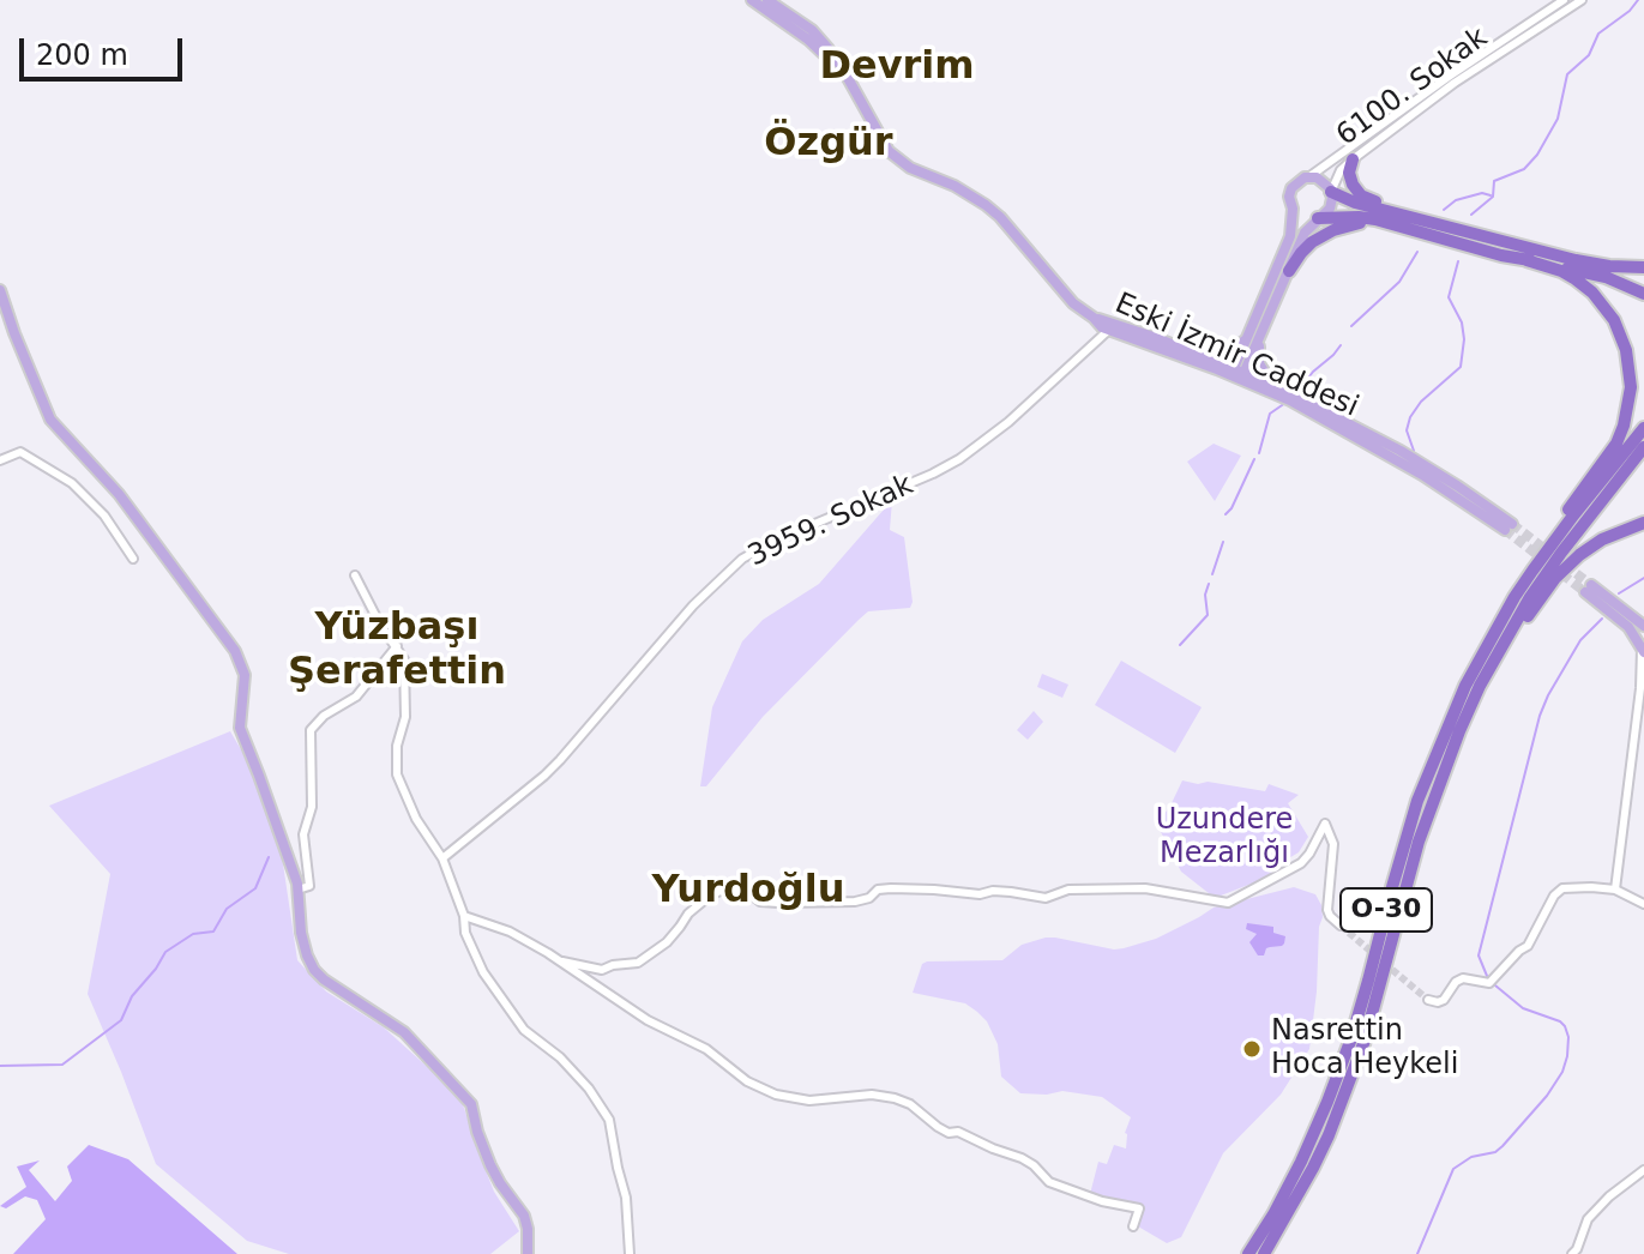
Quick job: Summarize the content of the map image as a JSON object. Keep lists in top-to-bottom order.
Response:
{
  "streets": {
    "highway": ["O-30"],
    "main road": ["6100. Sokak", "Eski İzmir Caddesi"],
    "street": ["3959. Sokak"]
  },
  "crossings": [
    ["6100. Sokak", "Eski İzmir Caddesi"],
    ["Eski İzmir Caddesi", "3959. Sokak"]
  ],
  "districts": [
    "Devrim",
    "Özgür",
    "Yüzbaşı Şerafettin",
    "Yurdoğlu"
  ],
  "parks": ["Uzundere Mezarlığı"],
  "places": ["Nasrettin Hoca Heykeli"],
  "scale_bar": "200 m"
}
